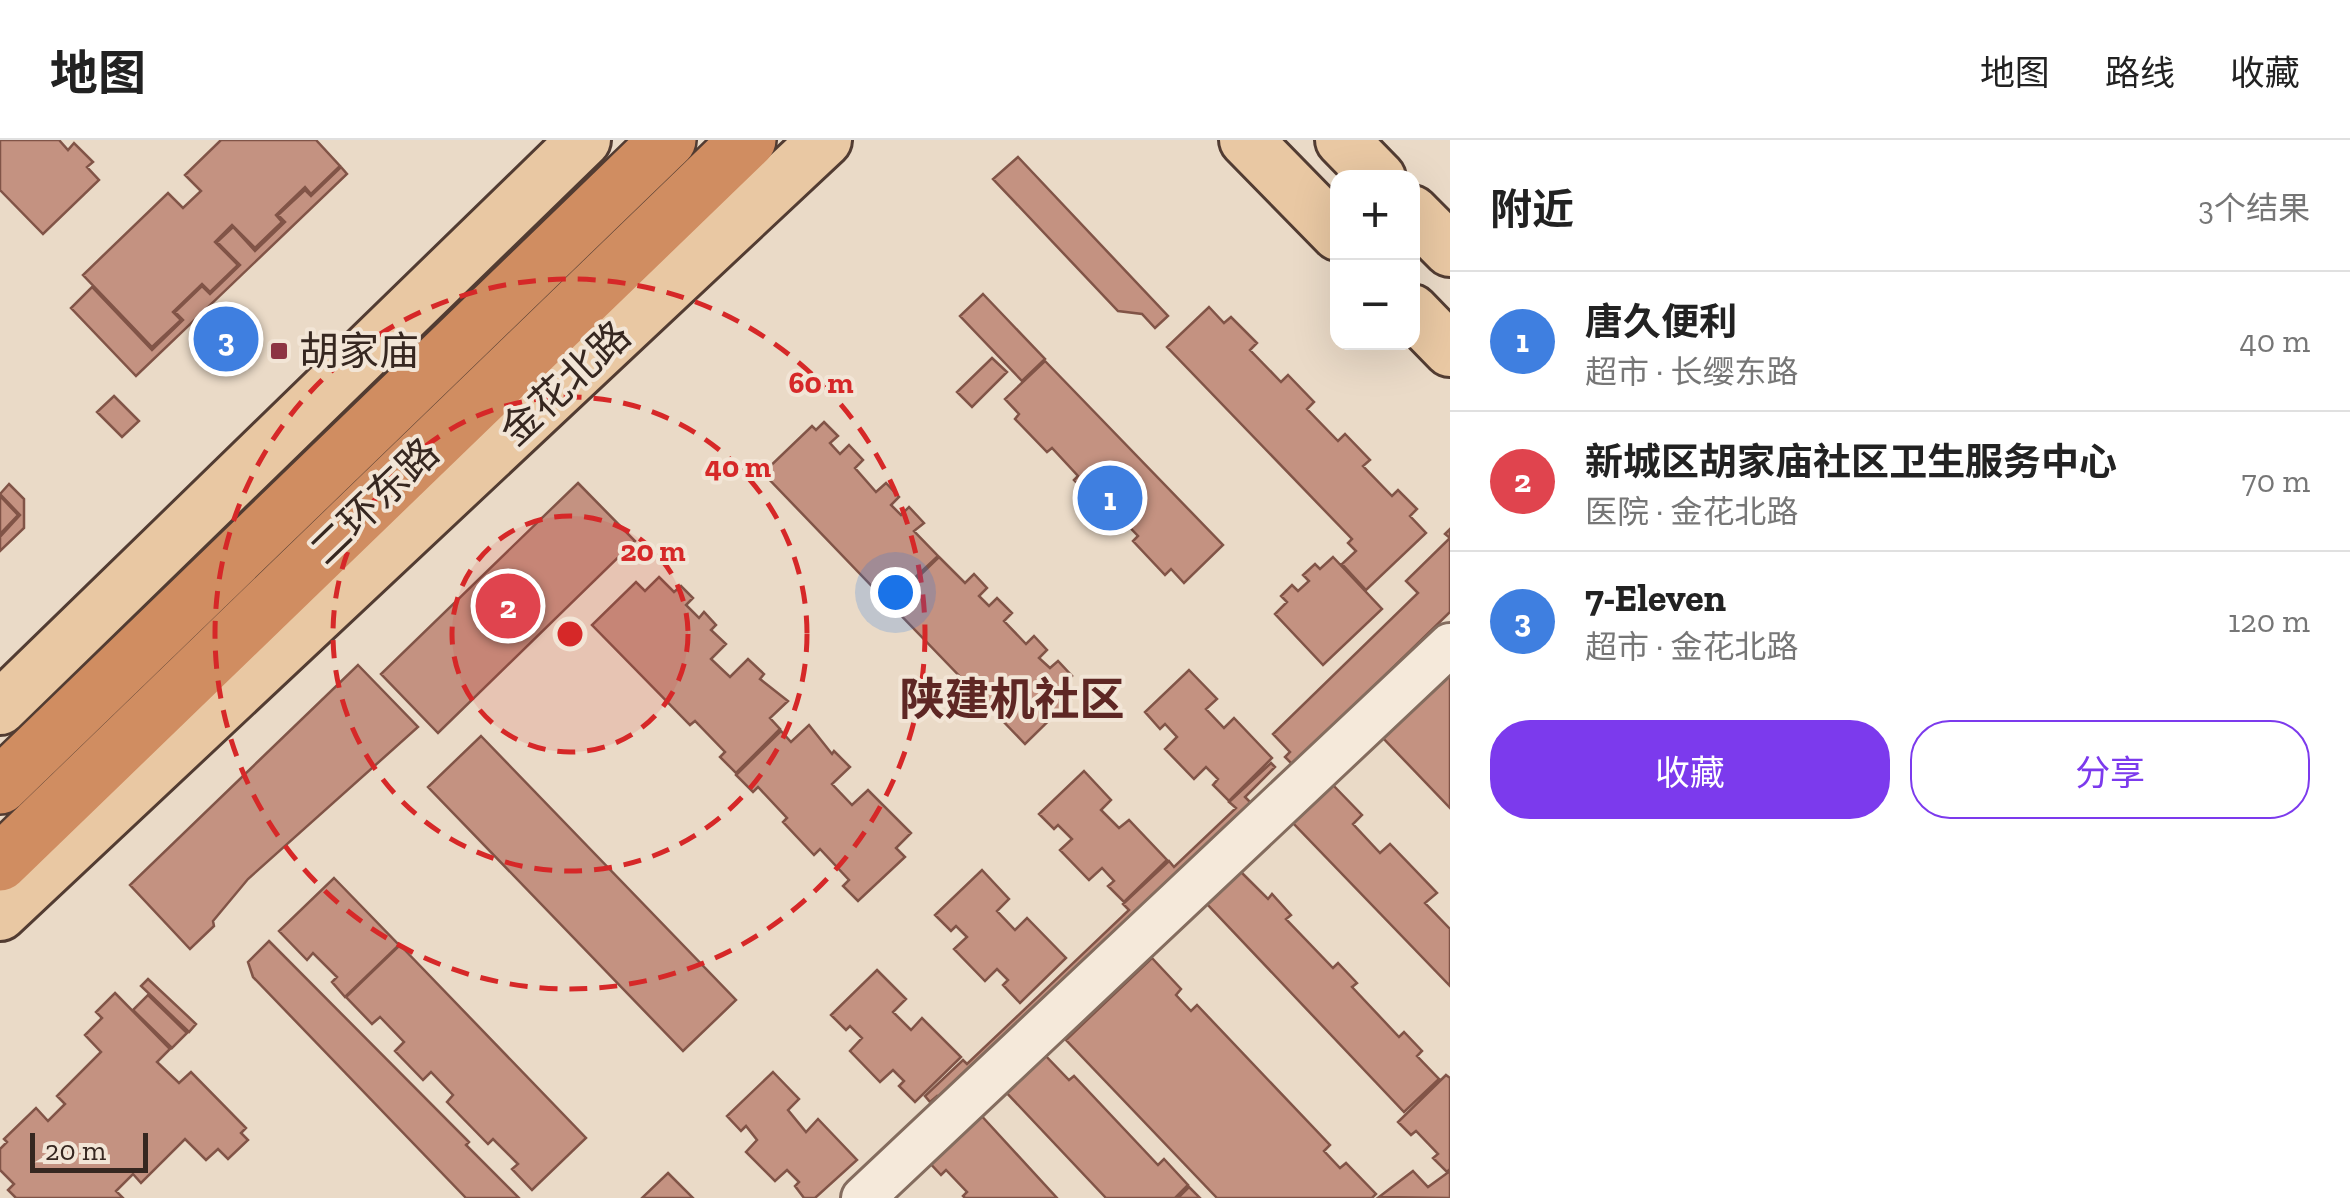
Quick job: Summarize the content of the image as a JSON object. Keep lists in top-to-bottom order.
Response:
{
  "streets": {
    "highway": ["二环东路"],
    "main road": ["金花北路"]
  },
  "districts": ["陕建机社区"],
  "places": {
    "transit": ["胡家庙"]
  },
  "scale_bar": "20 m",
  "page": {
    "header": "地图",
    "nav": ["地图", "路线", "收藏"],
    "heading": ["附近", "3个结果"],
    "map_buttons": ["+", "−"],
    "list": [
      {
        "mark": "1",
        "name": "唐久便利",
        "note": "超市 · 长缨东路",
        "value": "40 m"
      },
      {
        "mark": "2",
        "name": "新城区胡家庙社区卫生服务中心",
        "note": "医院 · 金花北路",
        "value": "70 m"
      },
      {
        "mark": "3",
        "name": "7-Eleven",
        "note": "超市 · 金花北路",
        "value": "120 m"
      }
    ],
    "pins": ["3", "1", "2"],
    "buttons": ["收藏", "分享"],
    "scale": "20 m"
  },
  "rings": ["60 m", "40 m", "20 m"]
}
